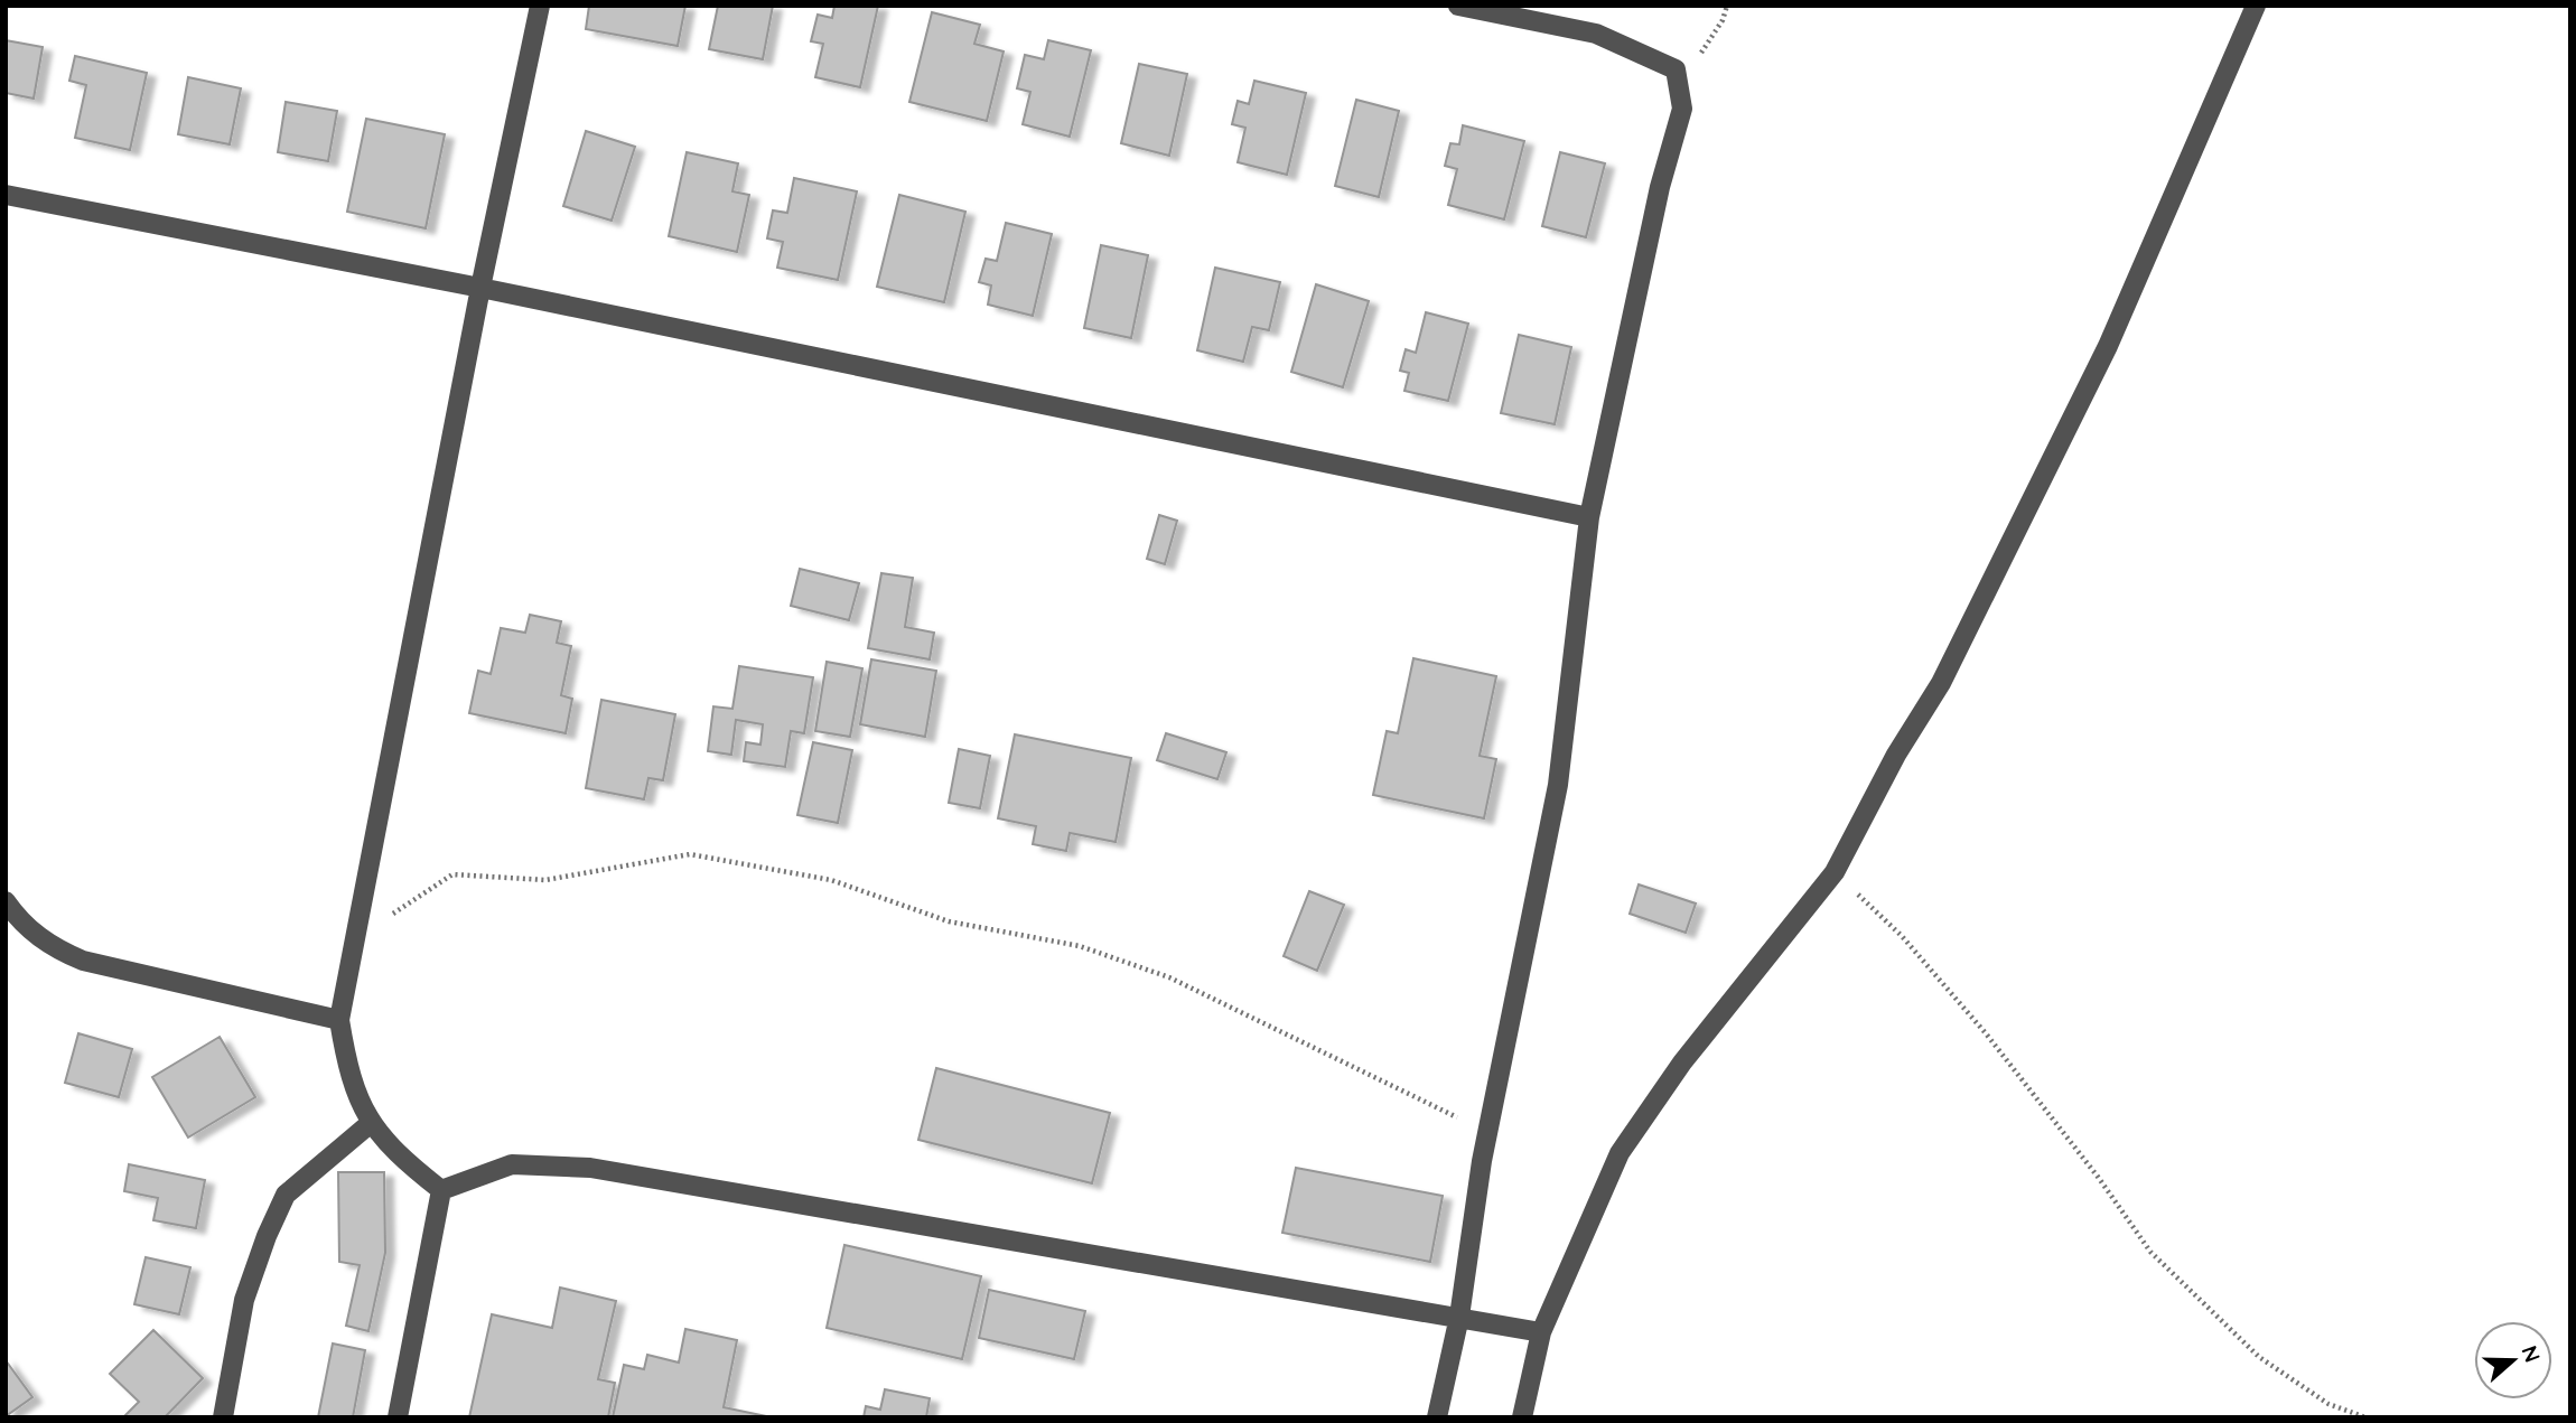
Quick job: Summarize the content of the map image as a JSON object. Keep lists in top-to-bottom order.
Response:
{
  "north": "right"
}
